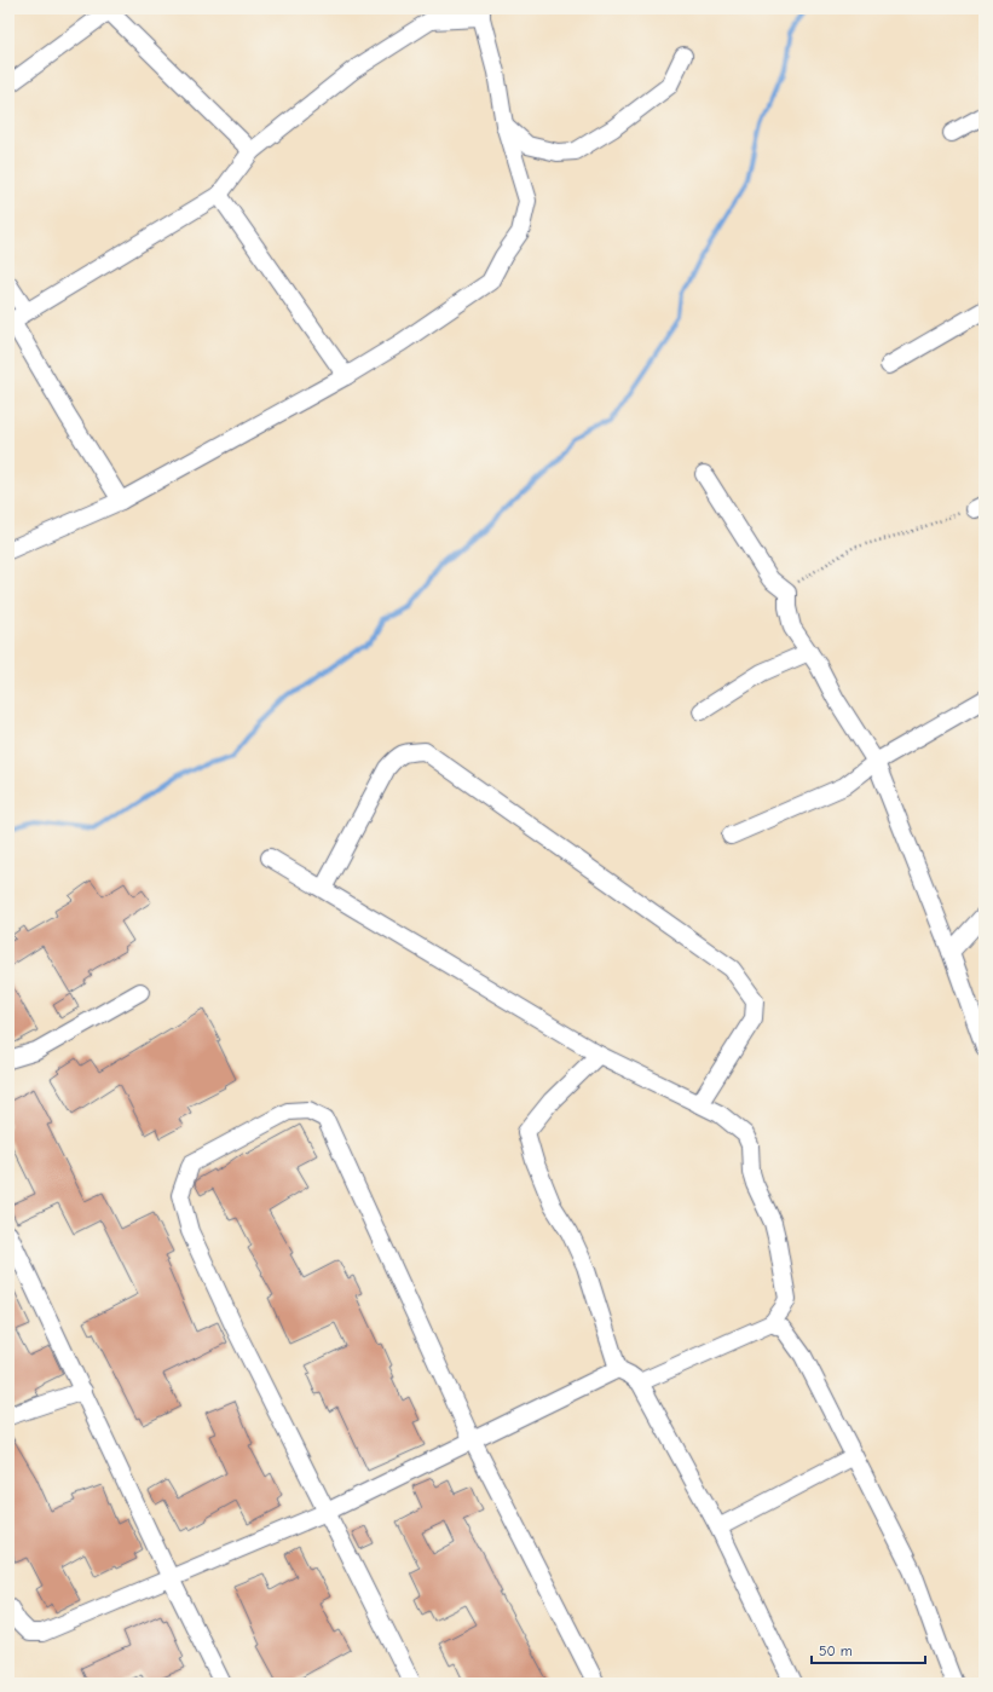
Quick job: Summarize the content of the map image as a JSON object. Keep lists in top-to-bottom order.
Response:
{
  "scale_bar": "50 m"
}
